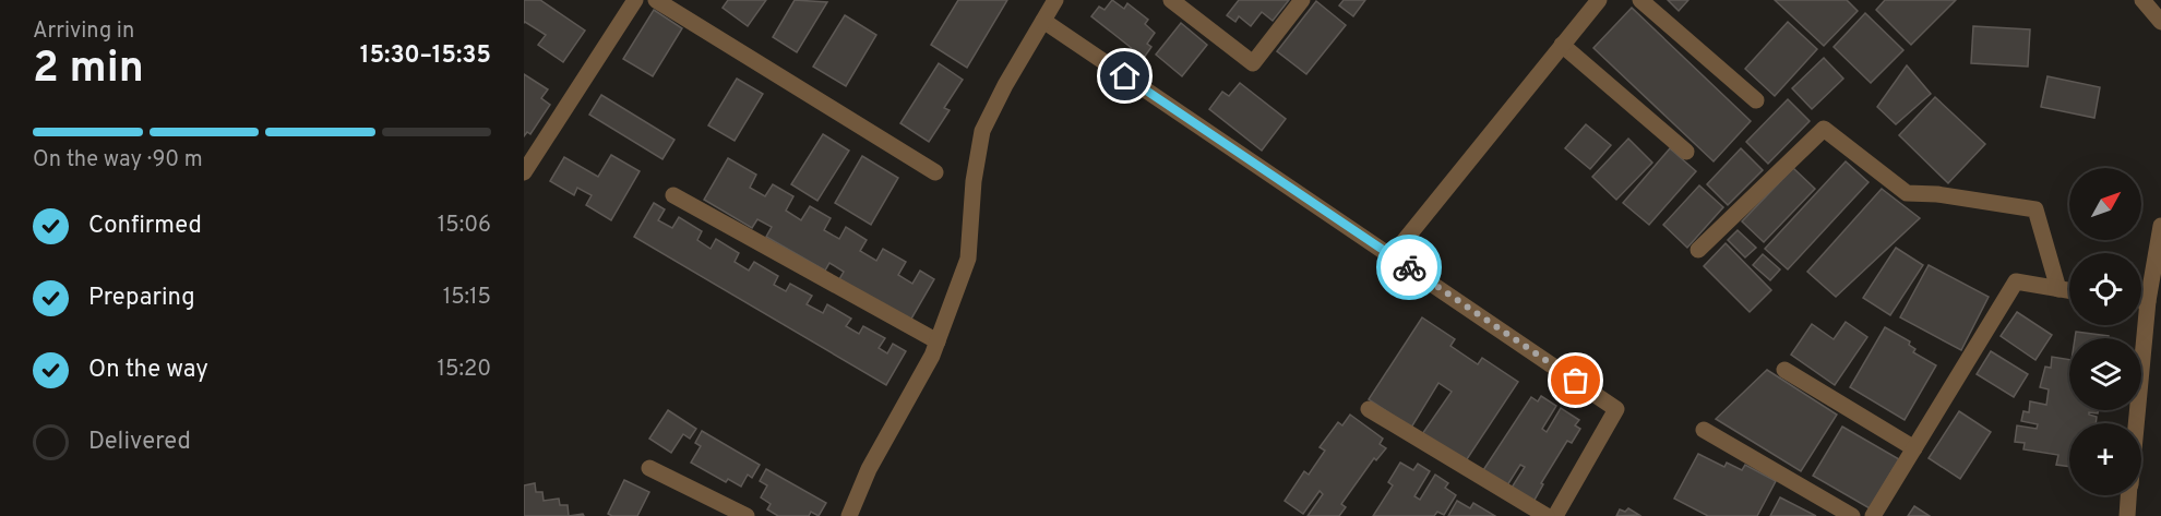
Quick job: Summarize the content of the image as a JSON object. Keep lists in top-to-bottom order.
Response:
{
  "north": "top right",
  "page": {
    "heading": ["2 min", "Arriving in", "15:30–15:35"],
    "bar": "On the way · 90 m",
    "map_buttons": "+",
    "list": [
      ["Confirmed", "15:06"],
      ["Preparing", "15:15"],
      ["On the way", "15:20"],
      "Delivered"
    ]
  }
}
